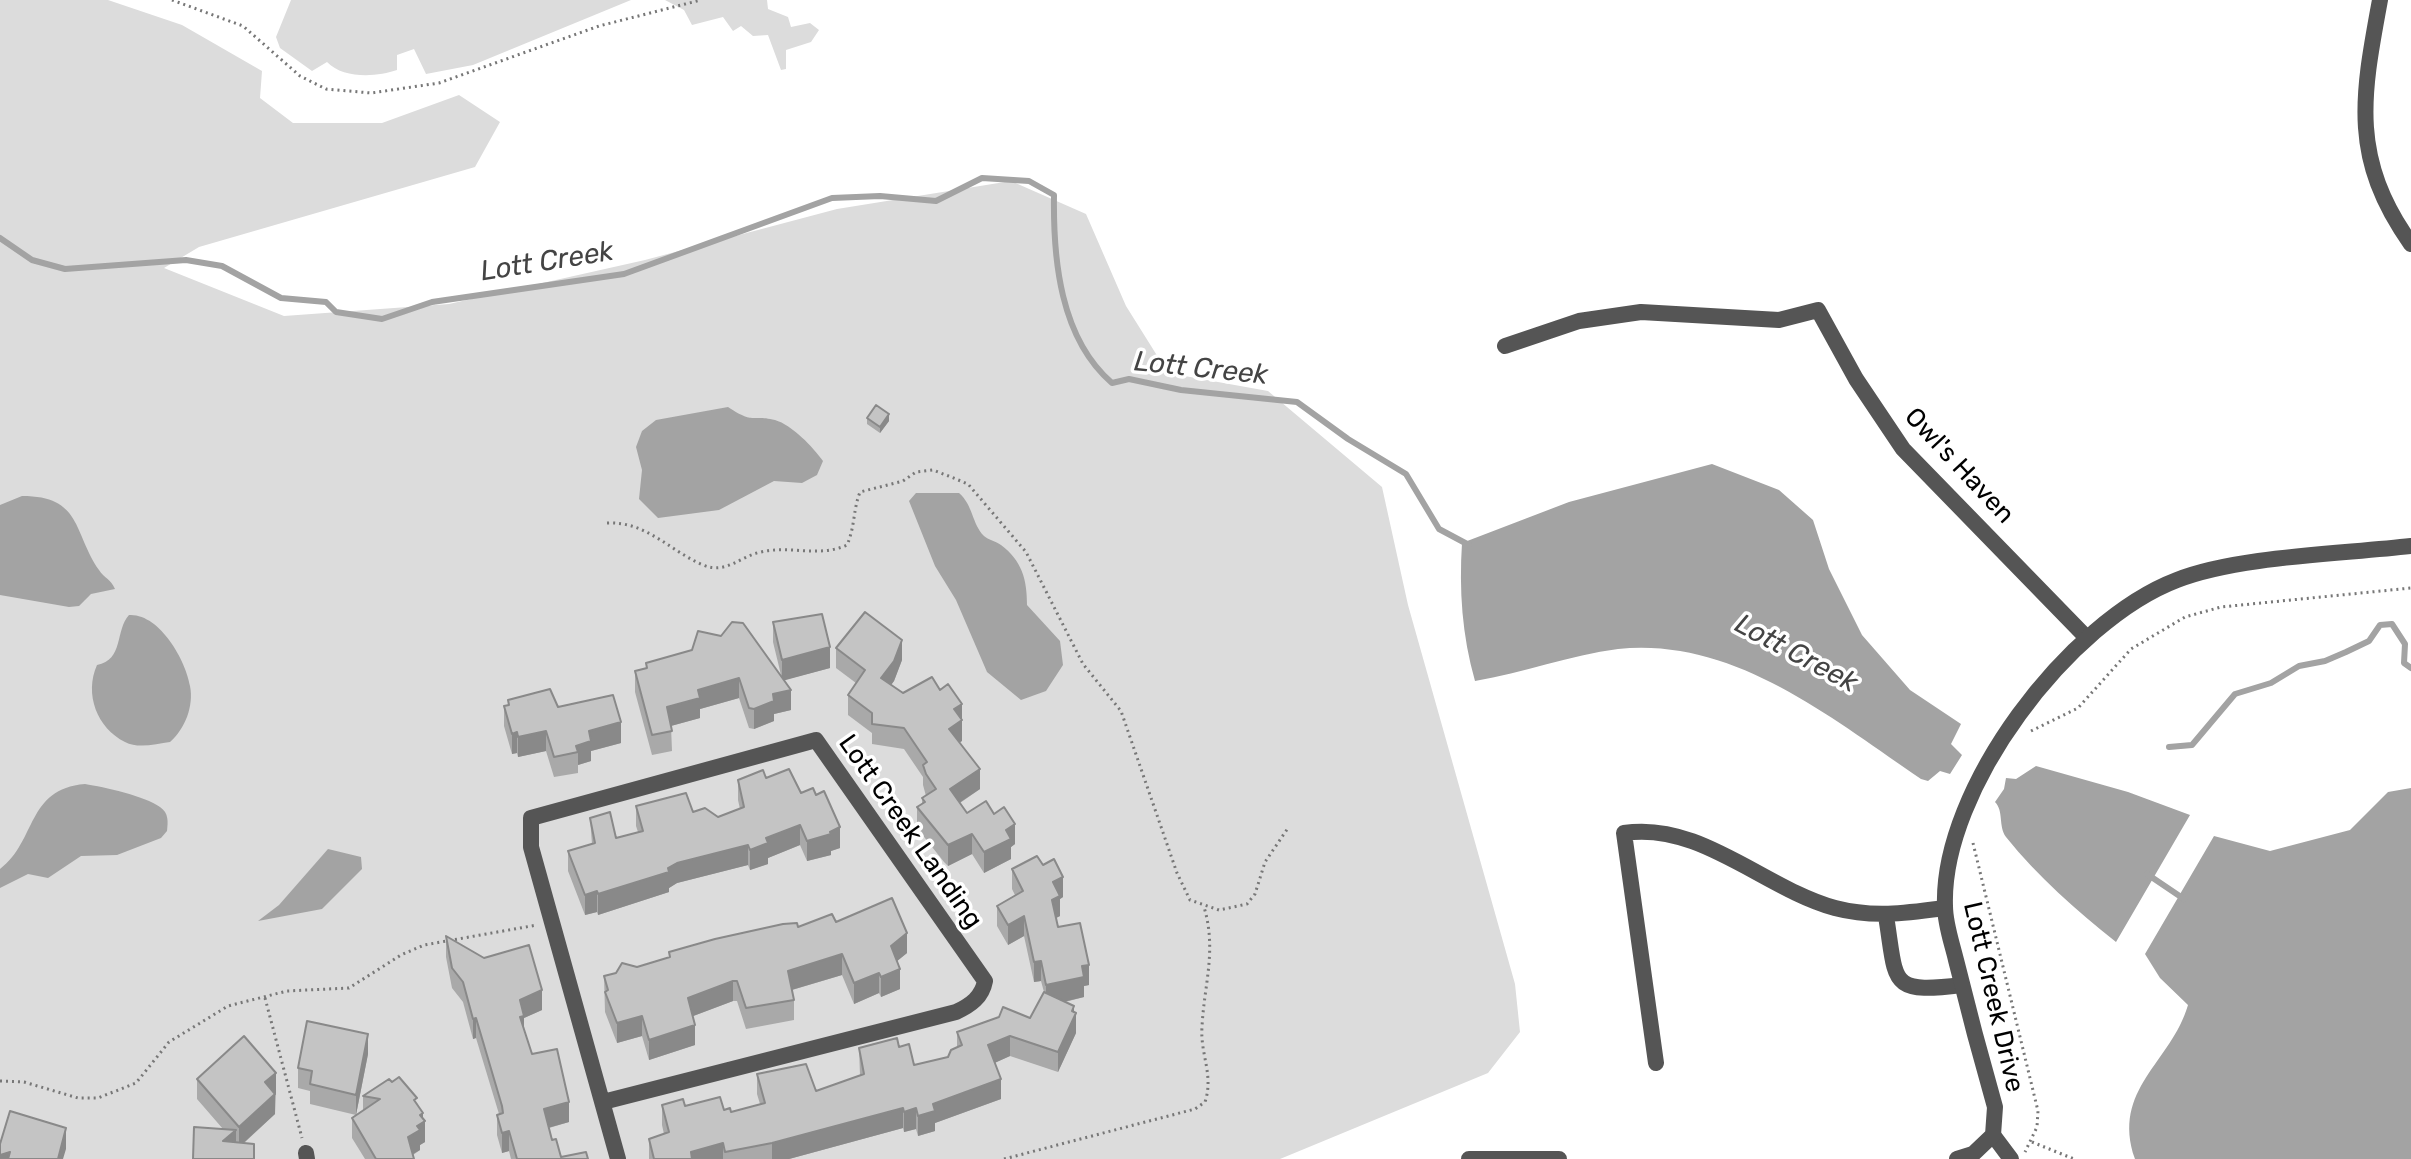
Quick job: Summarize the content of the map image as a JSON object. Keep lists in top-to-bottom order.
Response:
{
  "streets": {
    "street": ["Owl's Haven", "Lott Creek Landing", "Lott Creek Drive"]
  },
  "crossings": [
    ["Owl's Haven", "Lott Creek Drive"]
  ],
  "water": ["Lott Creek"]
}
